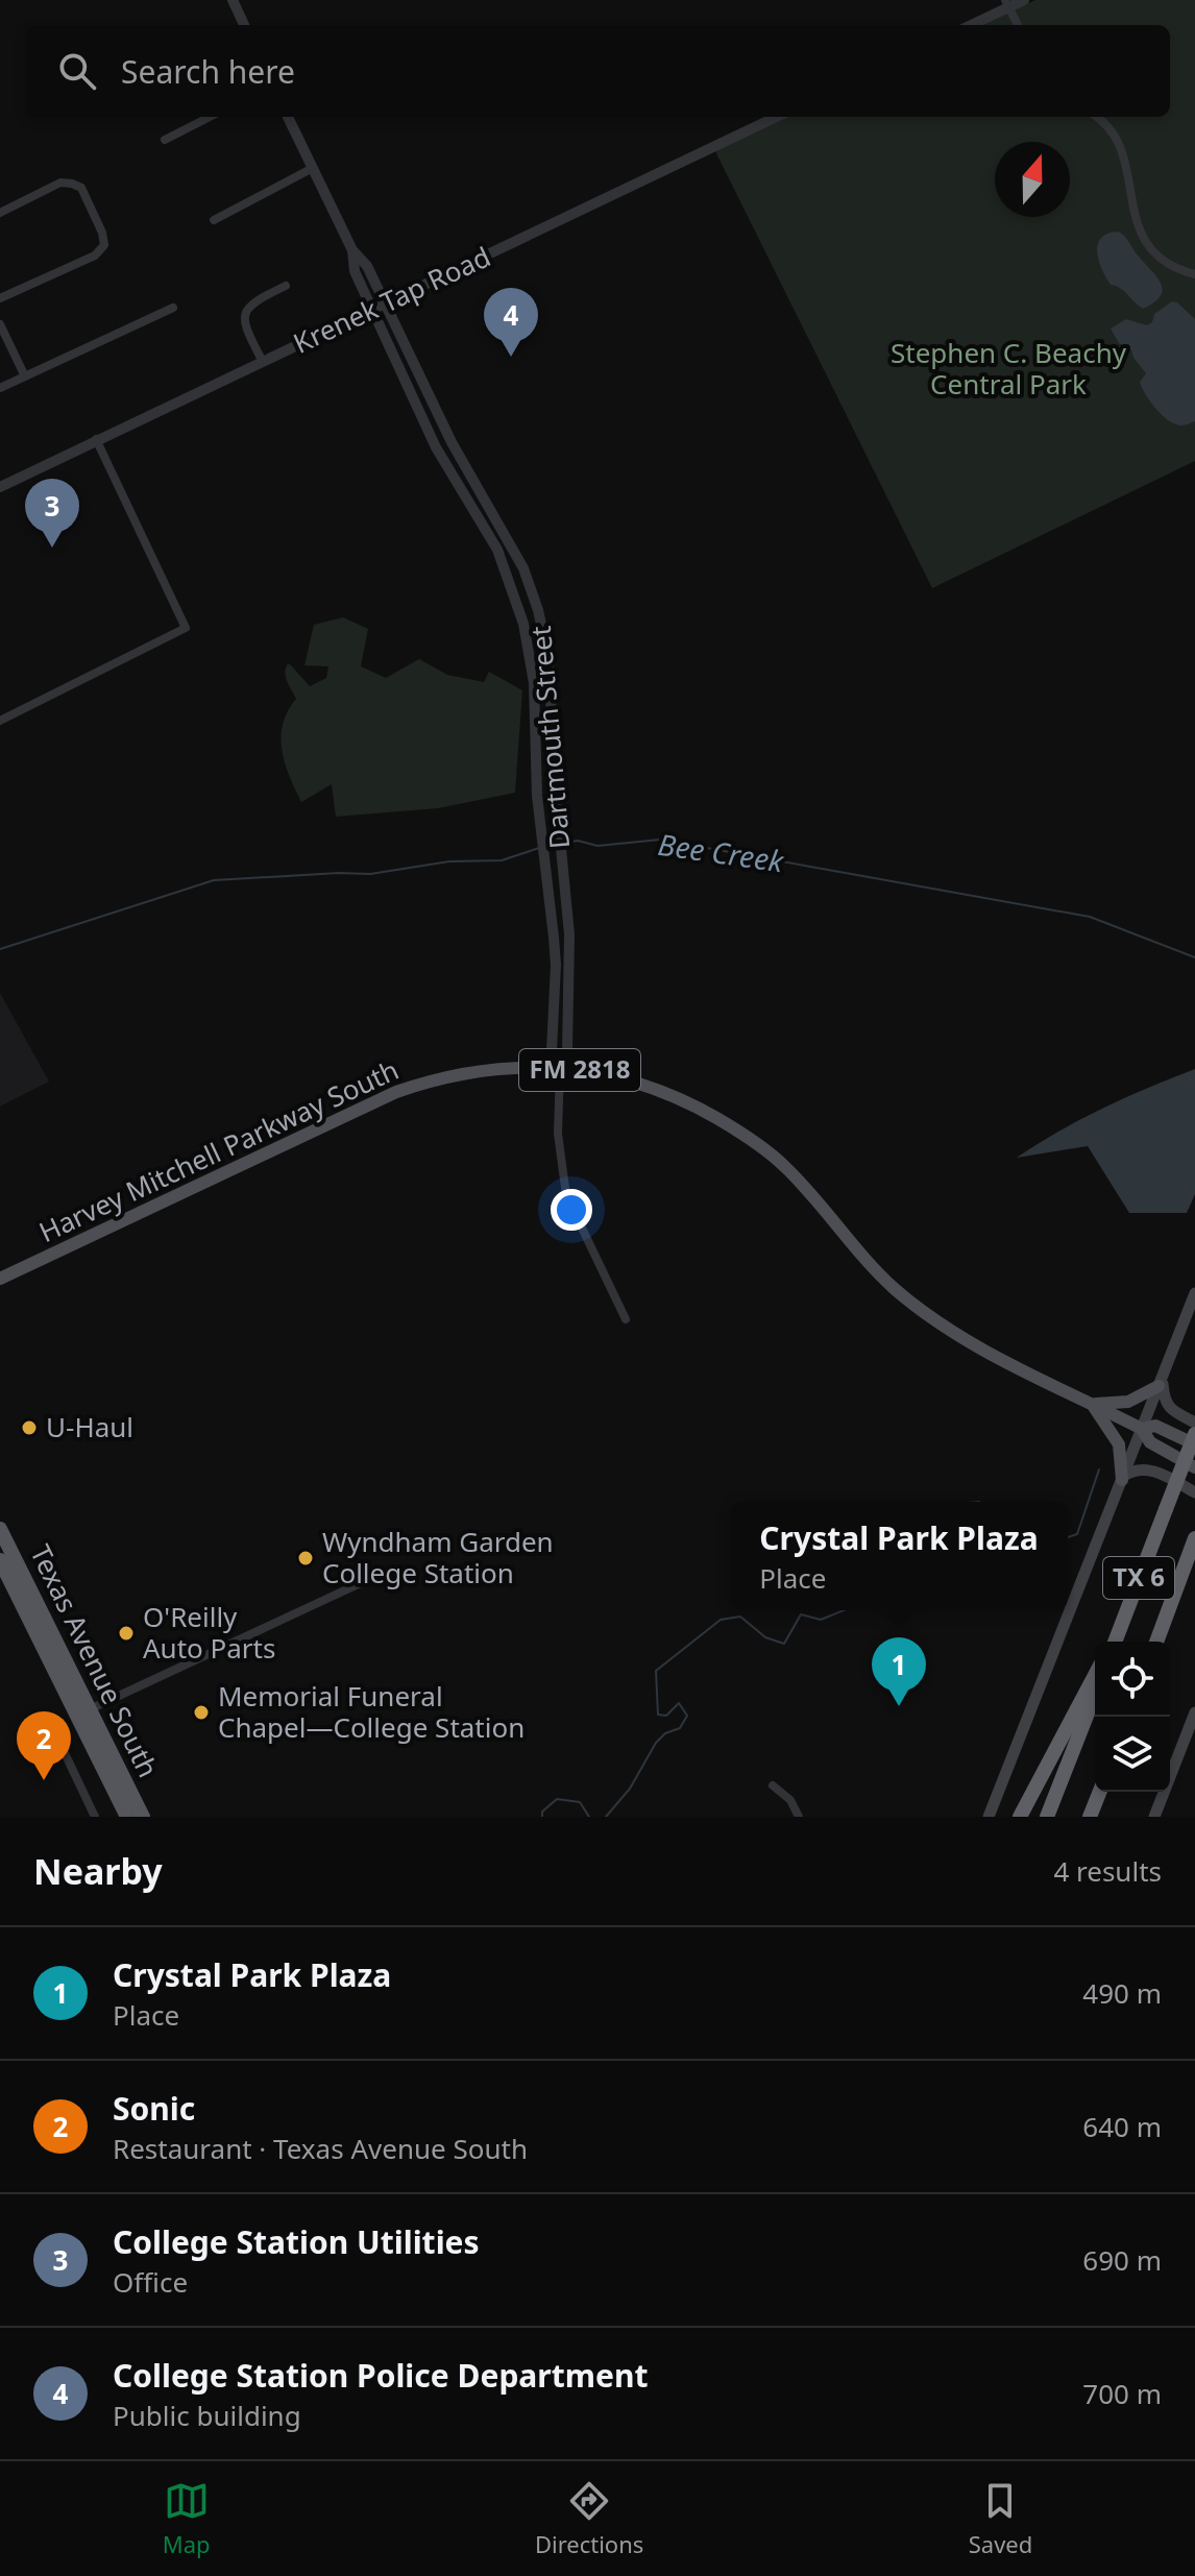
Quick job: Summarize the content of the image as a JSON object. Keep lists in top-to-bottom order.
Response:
{
  "streets": {
    "highway": ["TX 6", "Texas Avenue South"],
    "main road": ["FM 2818", "Harvey Mitchell Parkway South"],
    "street": ["Krenek Tap Road", "Dartmouth Street"]
  },
  "crossings": [
    ["Krenek Tap Road", "Dartmouth Street"],
    ["Dartmouth Street", "Harvey Mitchell Parkway South"]
  ],
  "water": ["Bee Creek"],
  "parks": ["Stephen C. Beachy Central Park"],
  "places": [
    "U-Haul",
    "Wyndham Garden College Station",
    "O'Reilly Auto Parts",
    "Memorial Funeral Chapel—College Station"
  ],
  "north": "top",
  "page": {
    "search": "Search here",
    "pins": [
      "4",
      "3",
      "1",
      "2"
    ],
    "popup": ["Crystal Park Plaza", "Place"],
    "heading": ["Nearby", "4 results"],
    "list": [
      {
        "mark": "1",
        "name": "Crystal Park Plaza",
        "note": "Place",
        "value": "490 m"
      },
      {
        "mark": "2",
        "name": "Sonic",
        "note": "Restaurant · Texas Avenue South",
        "value": "640 m"
      },
      {
        "mark": "3",
        "name": "College Station Utilities",
        "note": "Office",
        "value": "690 m"
      },
      {
        "mark": "4",
        "name": "College Station Police Department",
        "note": "Public building",
        "value": "700 m"
      }
    ],
    "nav": ["Map", "Directions", "Saved"]
  }
}
